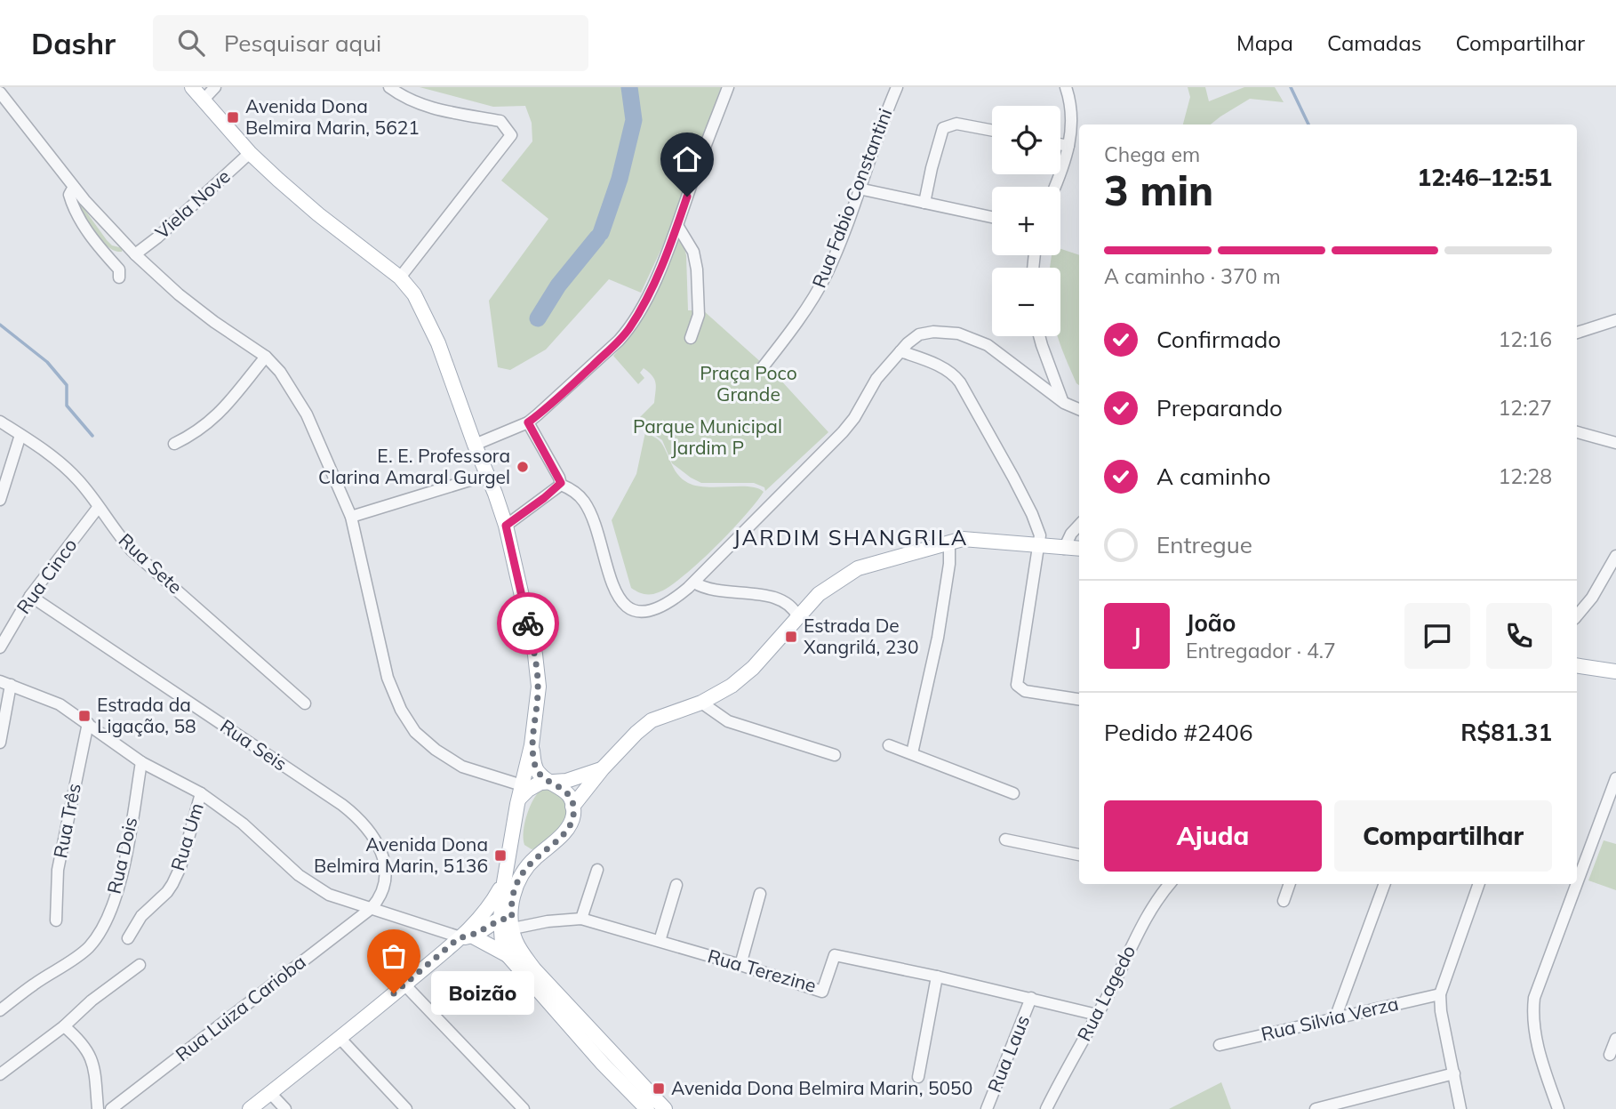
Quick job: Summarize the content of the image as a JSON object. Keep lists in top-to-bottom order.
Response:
{
  "streets": {
    "street": [
      "Rua Fabio Constantini",
      "Viela Nove",
      "Rua Sete",
      "Rua Cinco",
      "Rua Seis",
      "Rua Três",
      "Rua Um",
      "Rua Dois",
      "Rua Terezine",
      "Rua Lagedo",
      "Rua Luiza Carioba",
      "Rua Silvia Verza",
      "Rua Laus"
    ]
  },
  "crossings": [
    ["Rua Sete", "Rua Cinco"],
    ["Rua Cinco", "Rua Seis"],
    ["Rua Seis", "Rua Luiza Carioba"],
    ["Rua Terezine", "Rua Lagedo"],
    ["Rua Terezine", "Rua Laus"]
  ],
  "districts": ["JARDIM SHANGRILA"],
  "parks": ["Praça Poco Grande", "Parque Municipal Jardim P"],
  "places": {
    "transit": [
      "Avenida Dona Belmira Marin, 5621",
      "Estrada De Xangrilá, 230",
      "Estrada da Ligação, 58",
      "Avenida Dona Belmira Marin, 5136",
      "Avenida Dona Belmira Marin, 5050"
    ],
    "other": ["E. E. Professora Clarina Amaral Gurgel", "Boizão"]
  },
  "page": {
    "header": "Dashr",
    "search": "Pesquisar aqui",
    "nav": ["Mapa", "Camadas", "Compartilhar"],
    "map_buttons": ["+", "−"],
    "heading": ["3 min", "Chega em", "12:46–12:51"],
    "panel": [
      "João",
      "Entregador · 4.7",
      "Pedido #2406",
      "R$81.31"
    ],
    "bar": "A caminho · 370 m",
    "list": [
      ["Confirmado", "12:16"],
      ["Preparando", "12:27"],
      ["A caminho", "12:28"],
      "Entregue"
    ],
    "round": "J",
    "buttons": ["Ajuda", "Compartilhar"],
    "bubble": "Boizão"
  }
}
